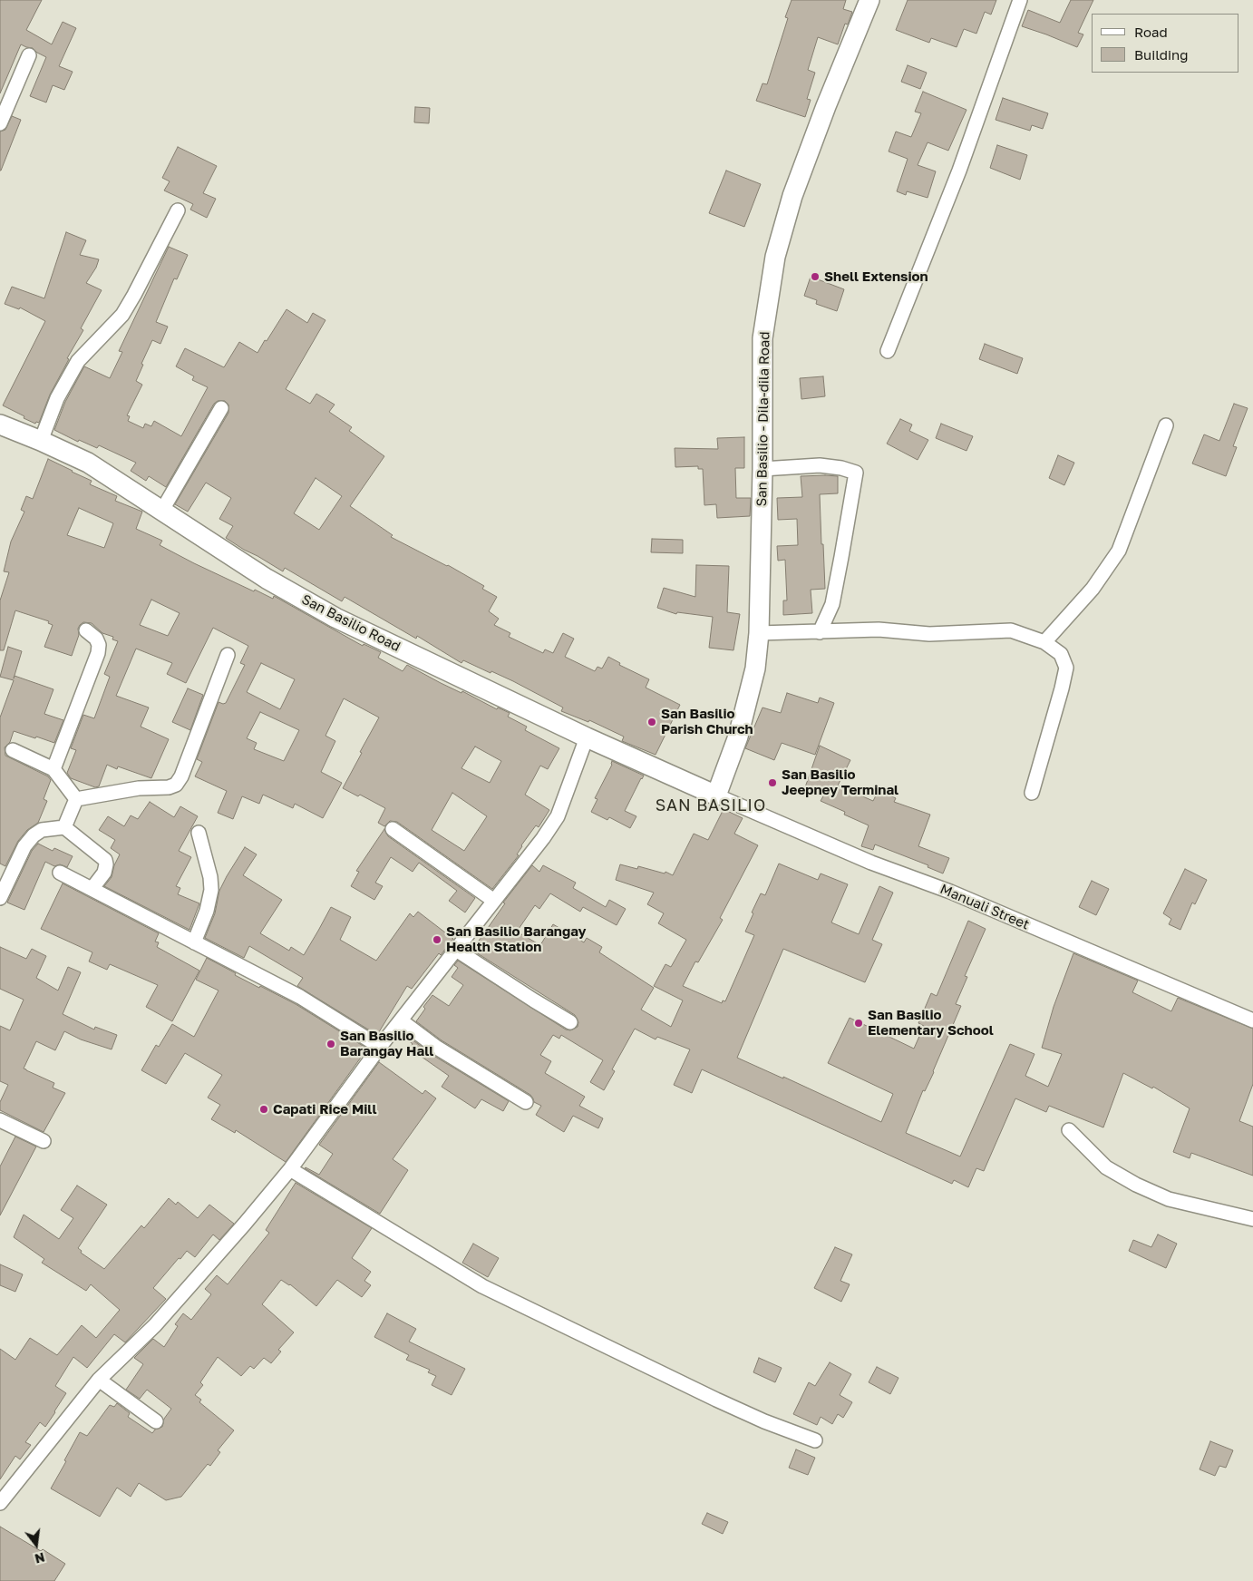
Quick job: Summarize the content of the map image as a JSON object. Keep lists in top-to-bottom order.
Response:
{
  "streets": {
    "street": ["San Basilio - Dila-dila Road", "San Basilio Road", "Manuali Street"]
  },
  "crossings": [
    ["San Basilio - Dila-dila Road", "San Basilio Road"],
    ["San Basilio - Dila-dila Road", "Manuali Street"],
    ["San Basilio Road", "Manuali Street"]
  ],
  "districts": ["SAN BASILIO"],
  "places": [
    "Shell Extension",
    "San Basilio Parish Church",
    "San Basilio Jeepney Terminal",
    "San Basilio Barangay Health Station",
    "San Basilio Elementary School",
    "San Basilio Barangay Hall",
    "Capati Rice Mill"
  ],
  "legend": ["Road", "Building"],
  "north": "bottom"
}
